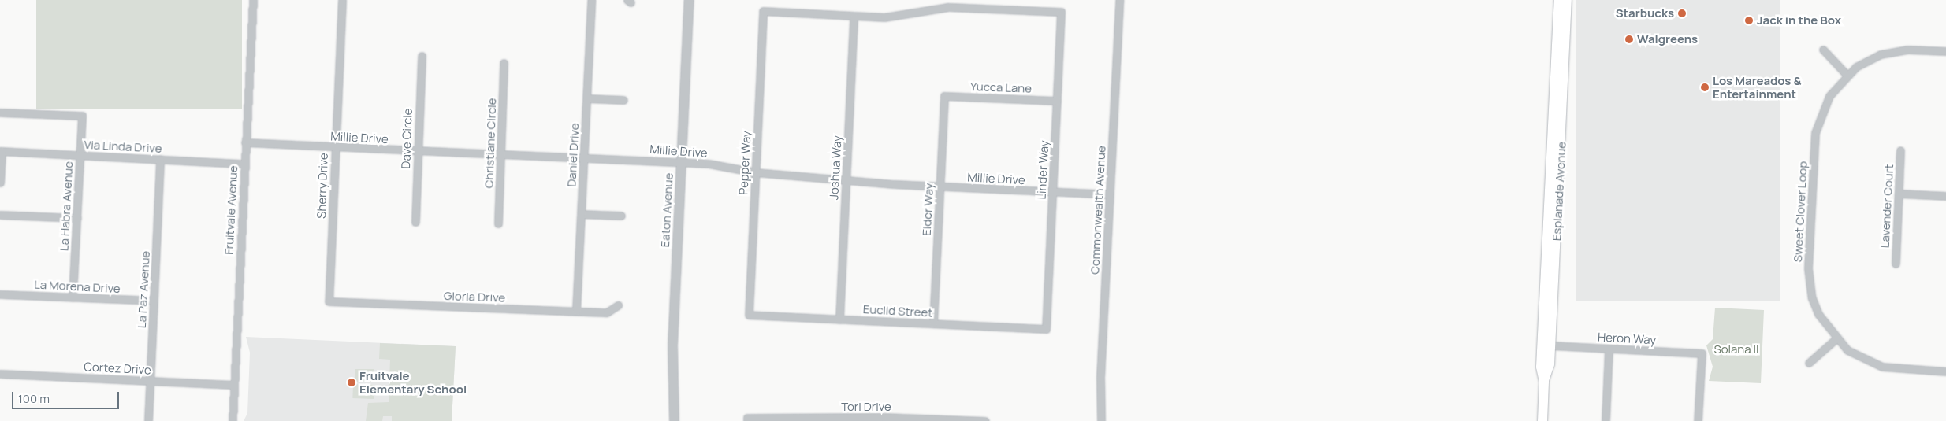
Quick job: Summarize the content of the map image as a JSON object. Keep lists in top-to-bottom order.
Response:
{
  "streets": {
    "main road": ["Esplanade Avenue"],
    "street": [
      "Yucca Lane",
      "Millie Drive",
      "Dave Circle",
      "Christiane Circle",
      "Via Linda Drive",
      "Daniel Drive",
      "Pepper Way",
      "Joshua Way",
      "Linder Way",
      "Sherry Drive",
      "La Habra Avenue",
      "Lavender Court",
      "Elder Way",
      "Fruitvale Avenue",
      "Eaton Avenue",
      "Commonwealth Avenue",
      "Sweet Clover Loop",
      "La Morena Drive",
      "La Paz Avenue",
      "Gloria Drive",
      "Euclid Street",
      "Heron Way",
      "Cortez Drive",
      "Tori Drive"
    ]
  },
  "crossings": [
    ["Yucca Lane", "Linder Way"],
    ["Yucca Lane", "Elder Way"],
    ["Millie Drive", "Dave Circle"],
    ["Millie Drive", "Christiane Circle"],
    ["Millie Drive", "Daniel Drive"],
    ["Millie Drive", "Pepper Way"],
    ["Millie Drive", "Joshua Way"],
    ["Millie Drive", "Linder Way"],
    ["Millie Drive", "Sherry Drive"],
    ["Millie Drive", "Elder Way"],
    ["Millie Drive", "Fruitvale Avenue"],
    ["Millie Drive", "Eaton Avenue"],
    ["Millie Drive", "Commonwealth Avenue"],
    ["Via Linda Drive", "La Habra Avenue"],
    ["Via Linda Drive", "Fruitvale Avenue"],
    ["Via Linda Drive", "La Paz Avenue"],
    ["Daniel Drive", "Gloria Drive"],
    ["Pepper Way", "Joshua Way"],
    ["Pepper Way", "Linder Way"],
    ["Pepper Way", "Euclid Street"],
    ["Joshua Way", "Linder Way"],
    ["Joshua Way", "Euclid Street"],
    ["Linder Way", "Euclid Street"],
    ["Sherry Drive", "Gloria Drive"],
    ["Esplanade Avenue", "Heron Way"],
    ["La Habra Avenue", "La Morena Drive"],
    ["Elder Way", "Euclid Street"],
    ["Fruitvale Avenue", "Cortez Drive"],
    ["La Morena Drive", "La Paz Avenue"],
    ["La Paz Avenue", "Cortez Drive"]
  ],
  "parks": ["Solana II"],
  "places": [
    "Starbucks",
    "Jack in the Box",
    "Walgreens",
    "Los Mareados & Entertainment",
    "Fruitvale Elementary School"
  ],
  "scale_bar": "100 m"
}
